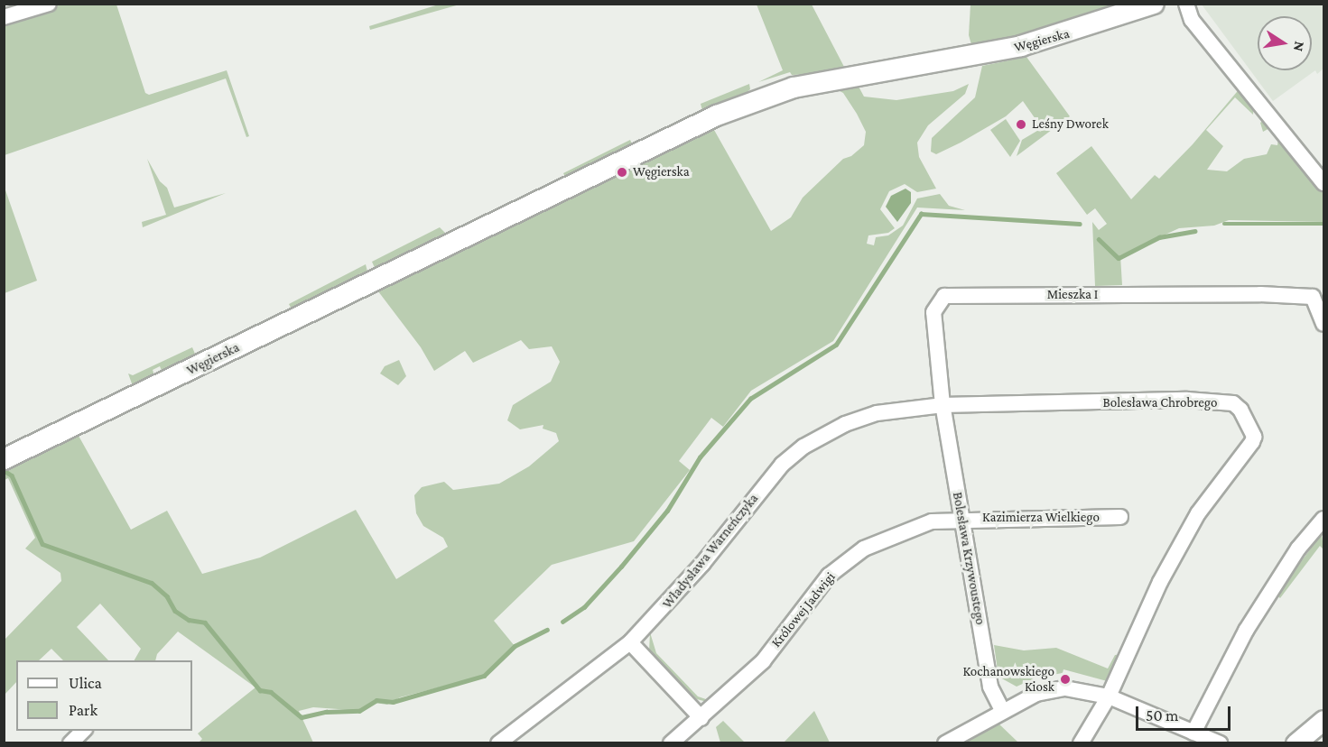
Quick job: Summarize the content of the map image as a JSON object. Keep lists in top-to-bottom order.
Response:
{
  "streets": {
    "main road": ["Węgierska"],
    "street": [
      "Mieszka I",
      "Bolesława Chrobrego",
      "Kazimierza Wielkiego",
      "Władysława Warneńczyka",
      "Bolesława Krzywoustego",
      "Królowej Jadwigi"
    ]
  },
  "crossings": [
    ["Mieszka I", "Bolesława Chrobrego"],
    ["Mieszka I", "Władysława Warneńczyka"],
    ["Mieszka I", "Bolesława Krzywoustego"],
    ["Bolesława Chrobrego", "Władysława Warneńczyka"],
    ["Bolesława Chrobrego", "Bolesława Krzywoustego"],
    ["Kazimierza Wielkiego", "Bolesława Krzywoustego"],
    ["Kazimierza Wielkiego", "Królowej Jadwigi"],
    ["Władysława Warneńczyka", "Bolesława Krzywoustego"],
    ["Bolesława Krzywoustego", "Królowej Jadwigi"]
  ],
  "places": ["Leśny Dworek", "Węgierska", "Kochanowskiego Kiosk"],
  "legend": ["Ulica", "Park"],
  "scale_bar": "50 m",
  "north": "right"
}
